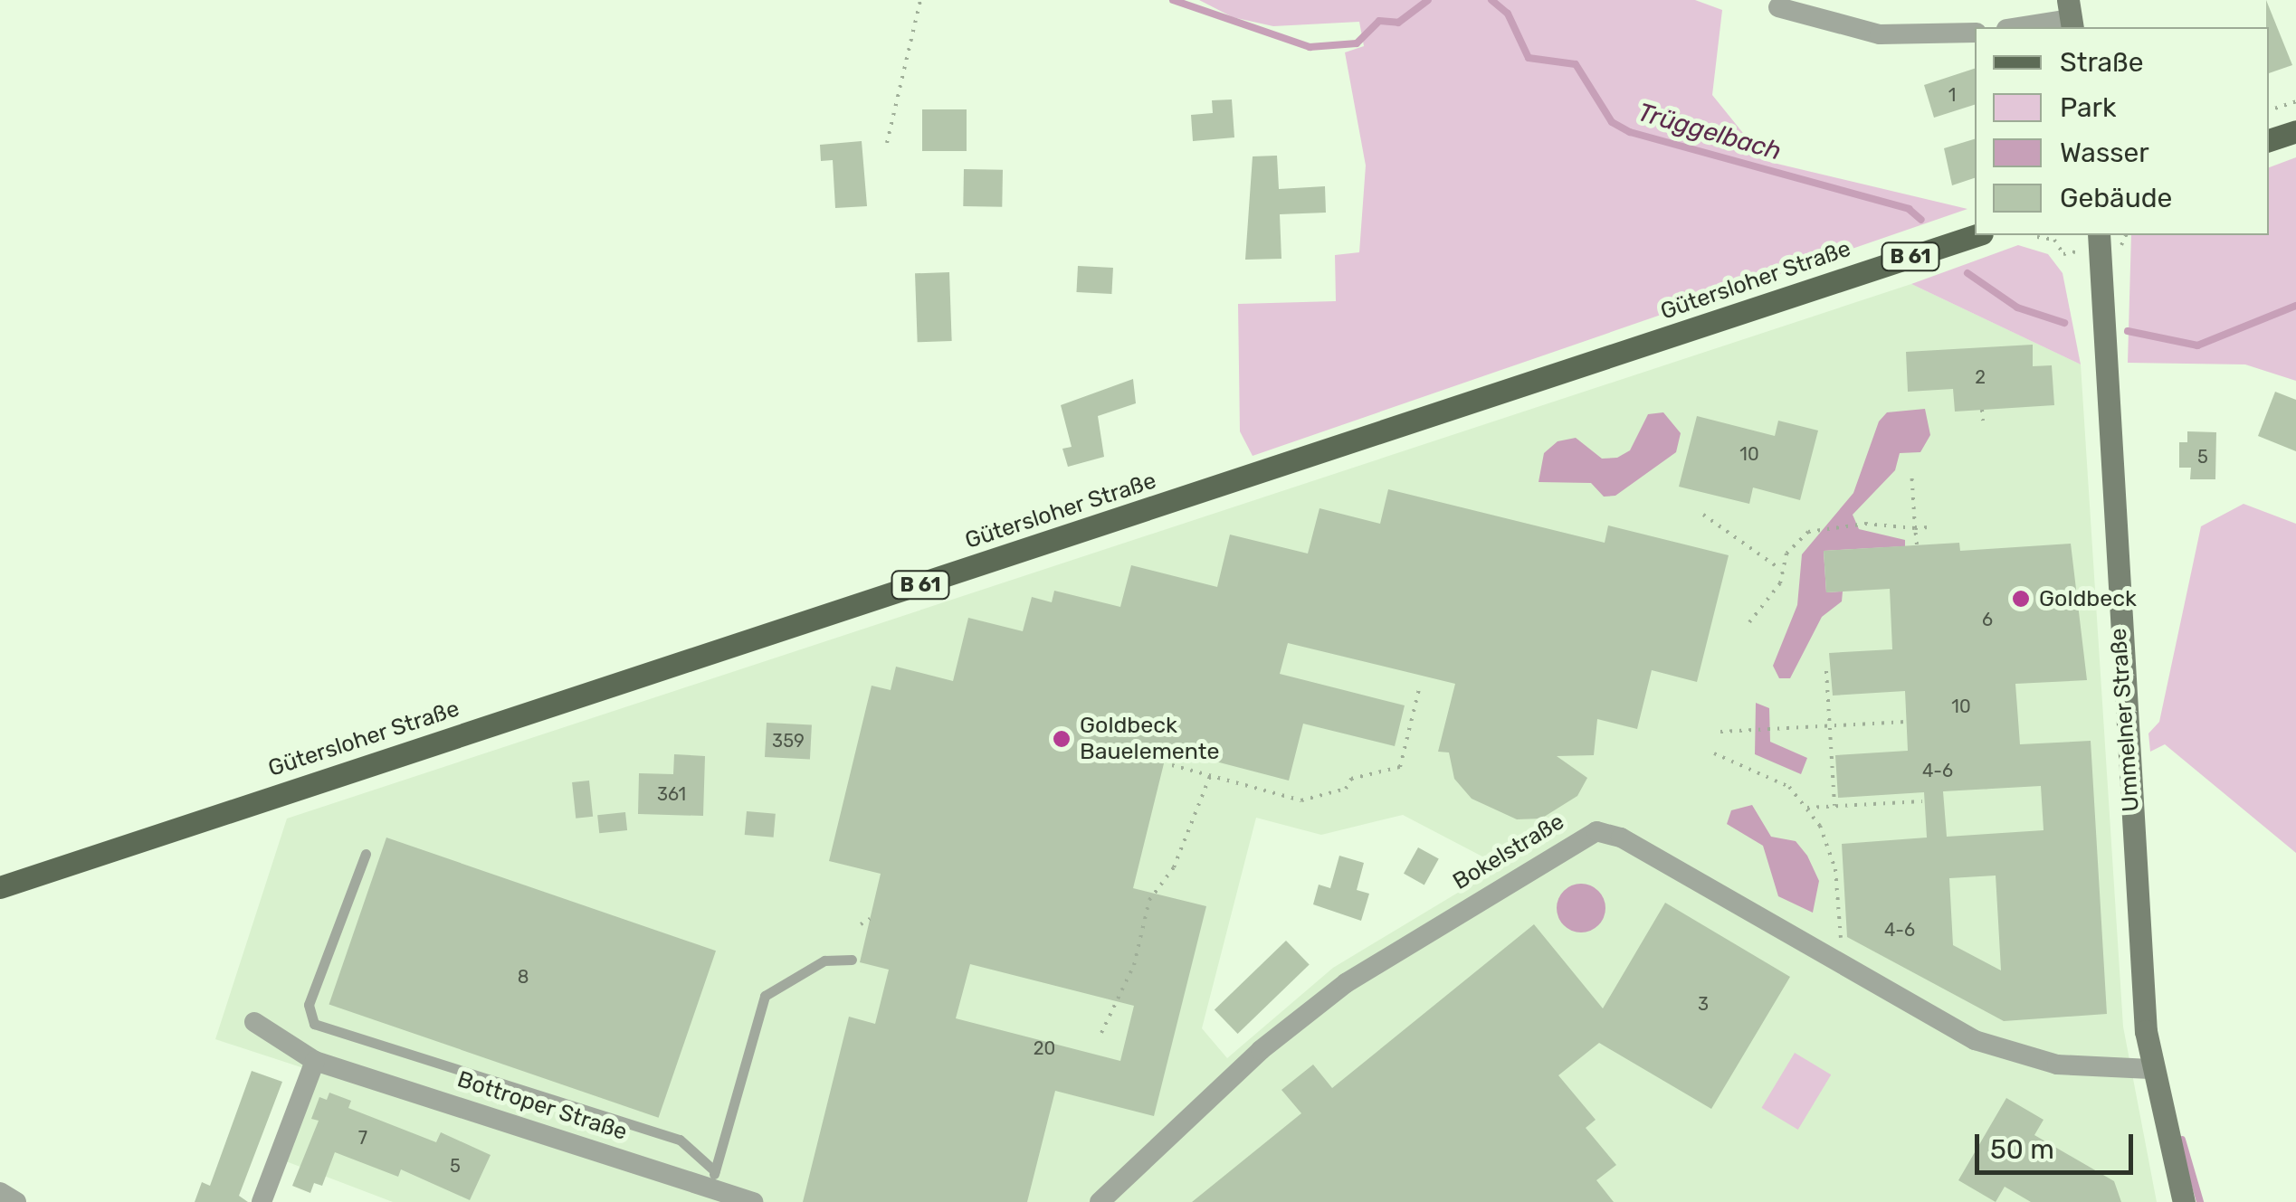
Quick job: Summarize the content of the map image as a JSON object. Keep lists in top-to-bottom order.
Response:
{
  "streets": {
    "main road": ["B 61", "Gütersloher Straße", "Ummelner Straße"],
    "street": ["Bokelstraße", "Bottroper Straße"]
  },
  "crossings": [
    ["Ummelner Straße", "Bokelstraße"]
  ],
  "water": ["Trüggelbach"],
  "places": ["Goldbeck", "Goldbeck Bauelemente"],
  "house_numbers": [
    "1",
    "2",
    "10",
    "5",
    "6",
    "10",
    "359",
    "4-6",
    "361",
    "4-6",
    "8",
    "3",
    "20",
    "7",
    "5"
  ],
  "legend": [
    "Straße",
    "Park",
    "Wasser",
    "Gebäude"
  ],
  "scale_bar": "50 m"
}
